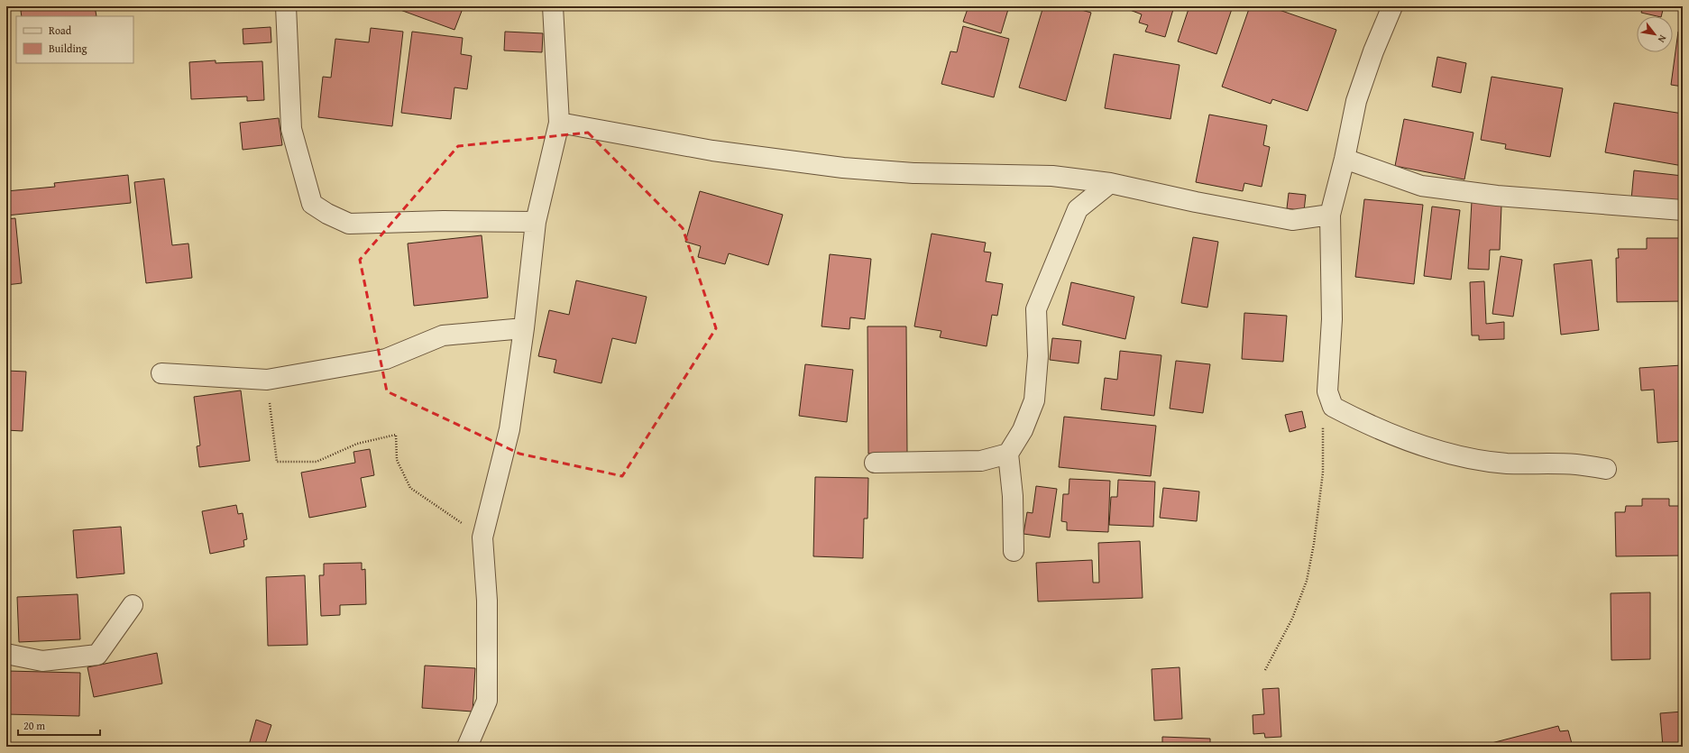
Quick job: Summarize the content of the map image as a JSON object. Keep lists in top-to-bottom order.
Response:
{
  "legend": ["Road", "Building"],
  "scale_bar": "20 m",
  "north": "bottom right"
}
